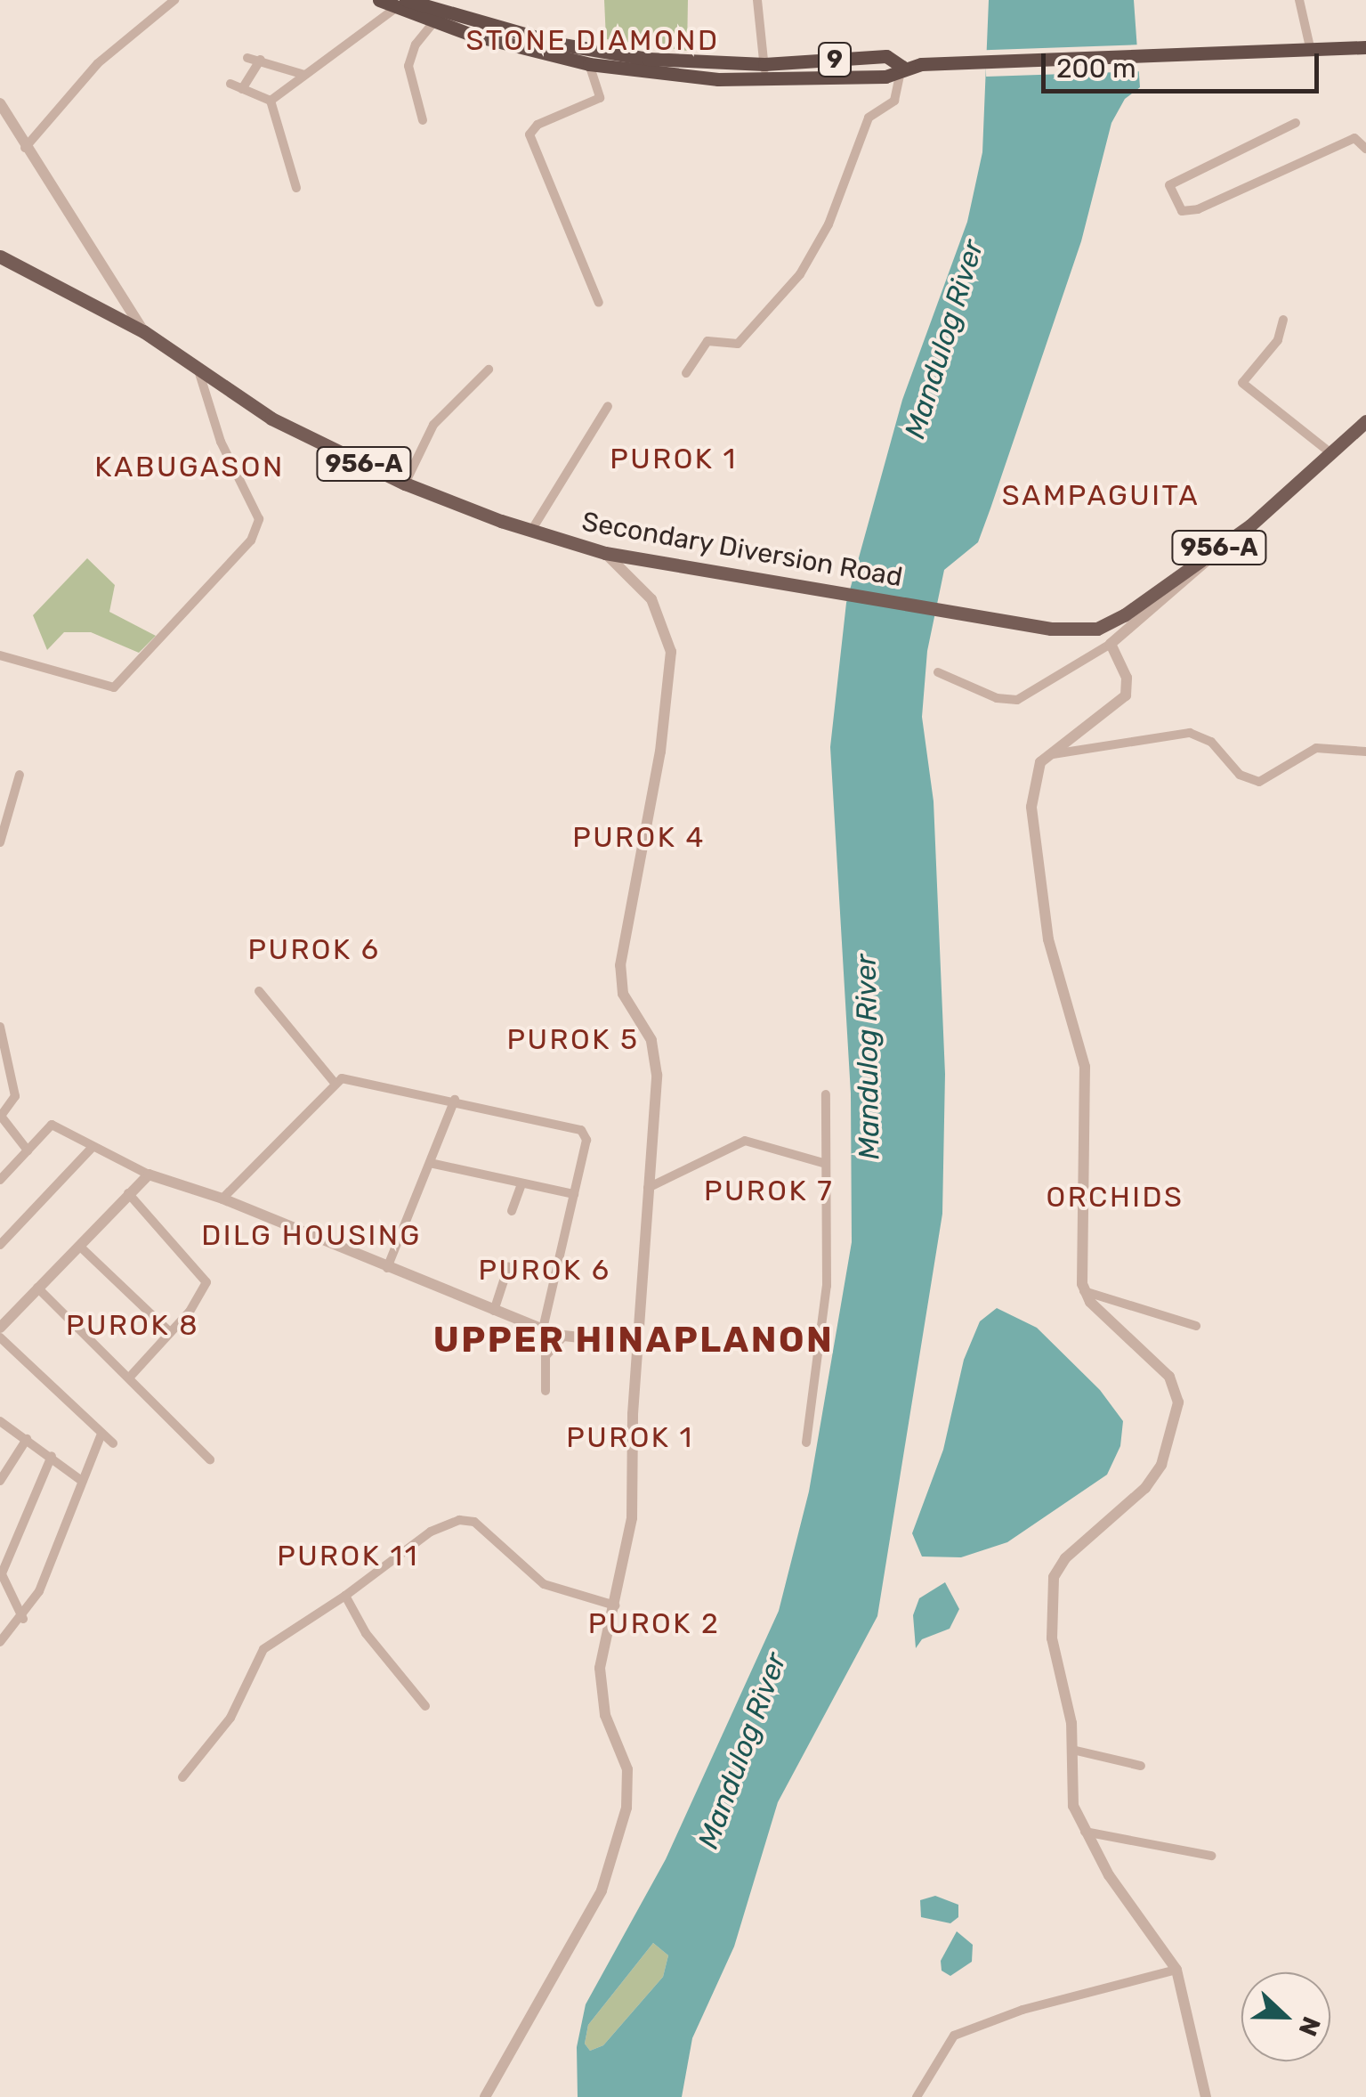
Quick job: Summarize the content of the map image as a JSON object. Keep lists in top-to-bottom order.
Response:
{
  "streets": {
    "highway": ["9"],
    "main road": ["956-A", "Secondary Diversion Road"]
  },
  "crossings": [
    ["956-A", "Secondary Diversion Road"]
  ],
  "districts": [
    "STONE DIAMOND",
    "PUROK 1",
    "KABUGASON",
    "SAMPAGUITA",
    "PUROK 4",
    "PUROK 6",
    "PUROK 5",
    "PUROK 7",
    "ORCHIDS",
    "DILG HOUSING",
    "PUROK 6",
    "PUROK 8",
    "UPPER HINAPLANON",
    "PUROK 1",
    "PUROK 11",
    "PUROK 2"
  ],
  "water": ["Mandulog River"],
  "scale_bar": "200 m",
  "north": "right"
}
